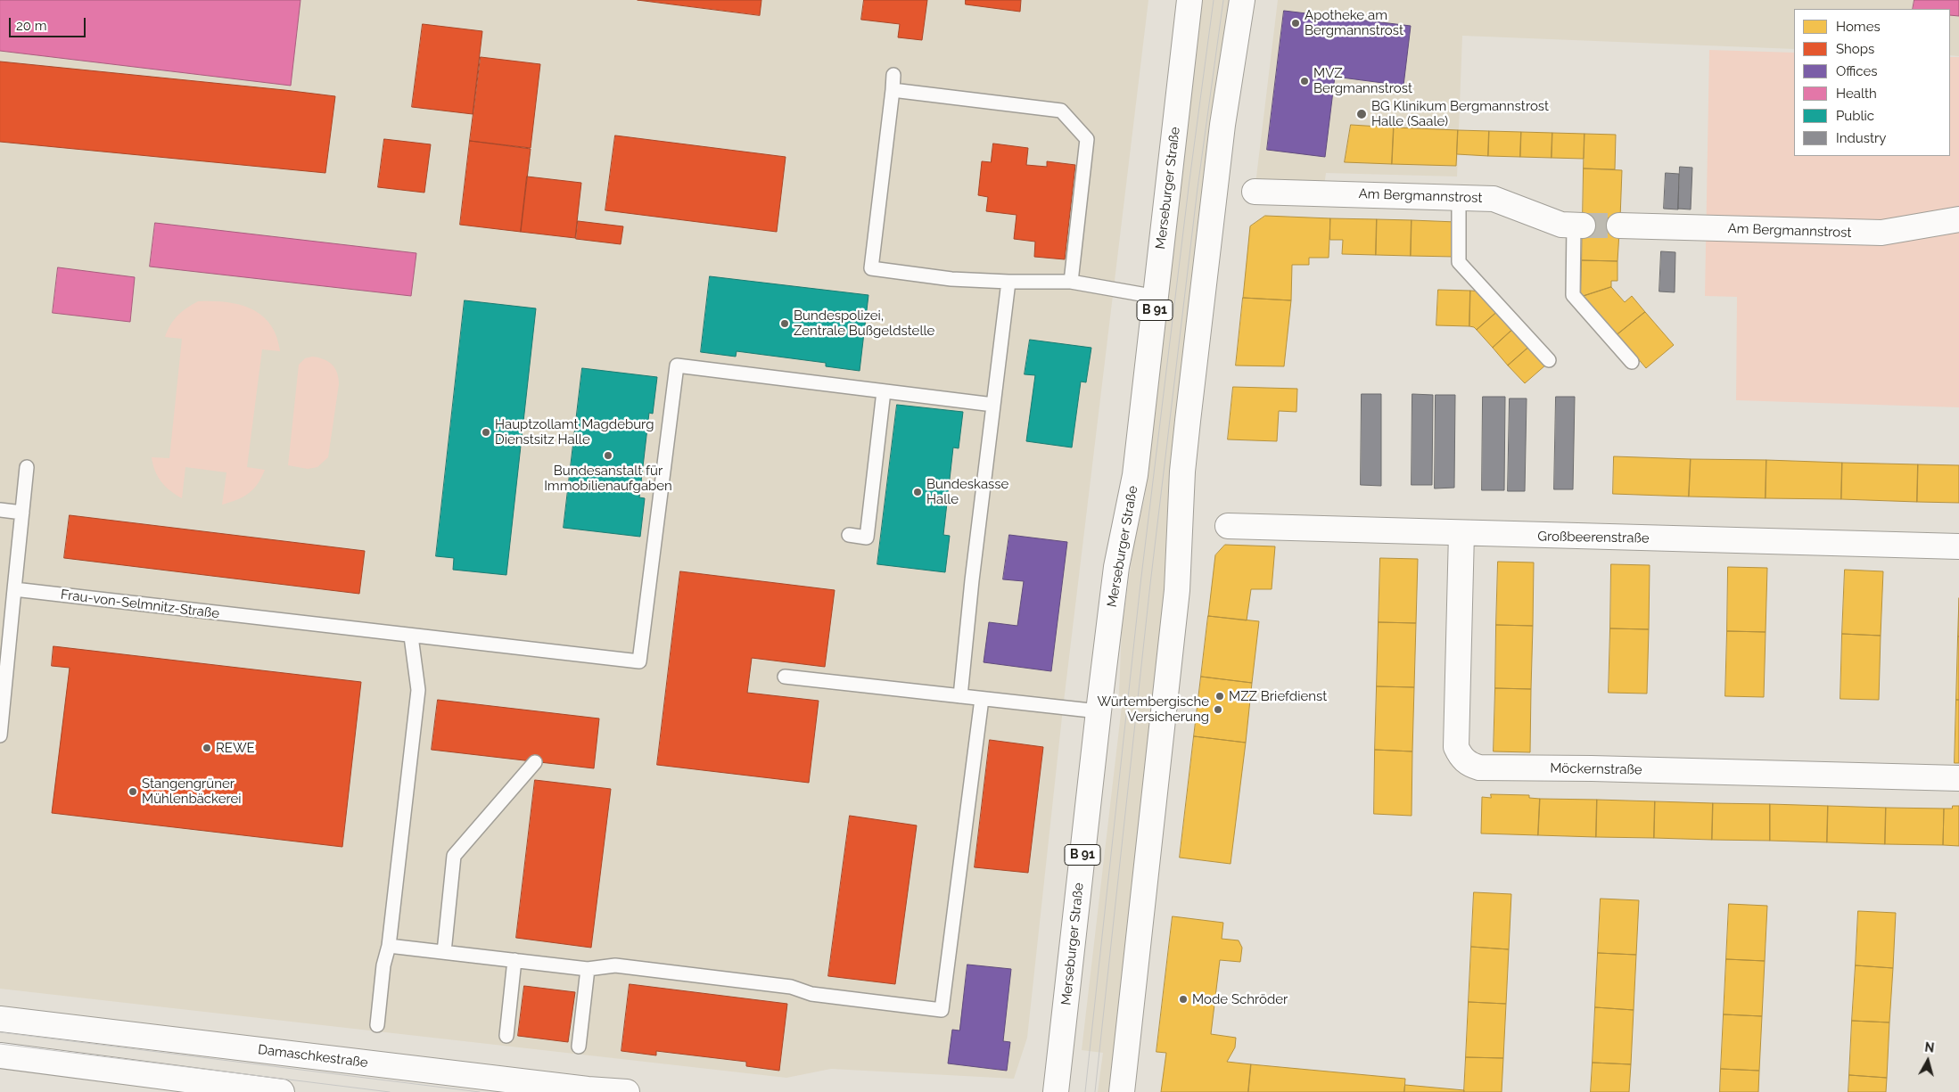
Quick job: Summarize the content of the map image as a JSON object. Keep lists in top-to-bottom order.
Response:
{
  "streets": {
    "street": [
      "Merseburger Straße",
      "Am Bergmannstrost",
      "B 91",
      "Großbeerenstraße",
      "Möckernstraße",
      "Damaschkestraße"
    ],
    "lane": ["Frau-von-Selmnitz-Straße"]
  },
  "crossings": [
    ["Großbeerenstraße", "Möckernstraße"]
  ],
  "places": [
    "Apotheke am Bergmannstrost",
    "MVZ Bergmannstrost",
    "BG Klinikum Bergmannstrost Halle (Saale)",
    "Bundespolizei, Zentrale Bußgeldstelle",
    "Hauptzollamt Magdeburg Dienstsitz Halle",
    "Bundesanstalt für Immobilienaufgaben",
    "Bundeskasse Halle",
    "MZZ Briefdienst",
    "Würtembergische Versicherung",
    "REWE",
    "Stangengrüner Mühlenbäckerei",
    "Mode Schröder"
  ],
  "legend": [
    "Homes",
    "Shops",
    "Offices",
    "Health",
    "Public",
    "Industry"
  ],
  "scale_bar": "20 m",
  "north": "top"
}
